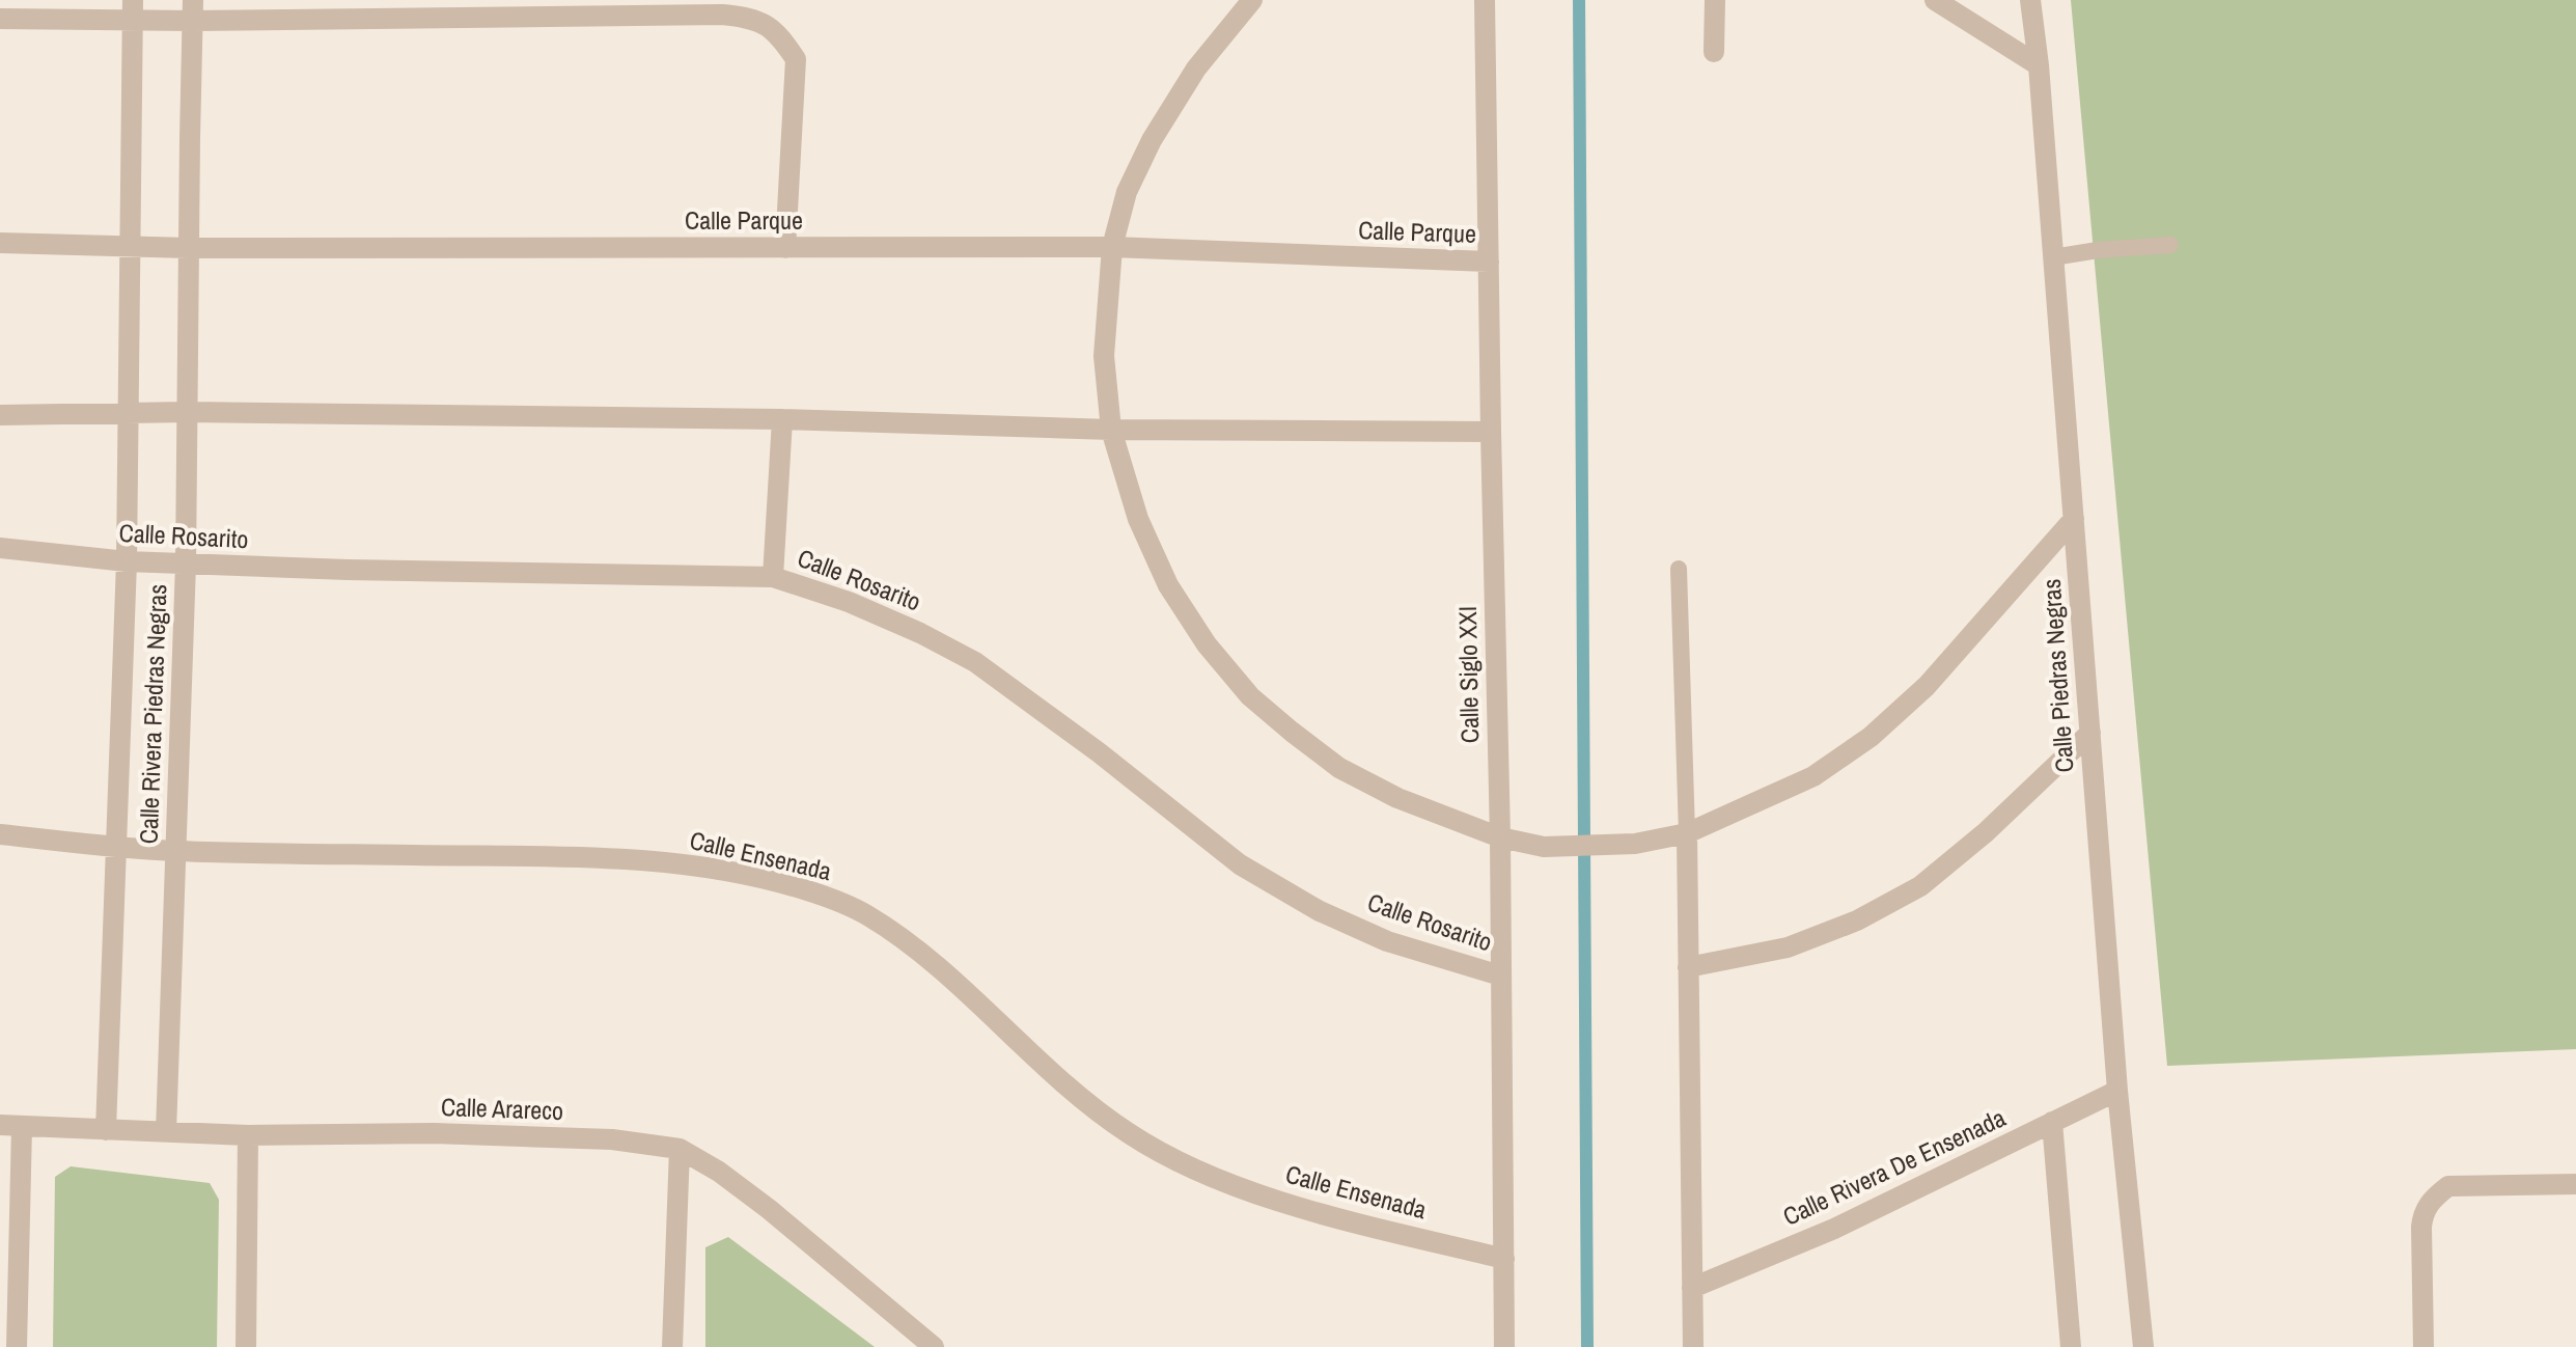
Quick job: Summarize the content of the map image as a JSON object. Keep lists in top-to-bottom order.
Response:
{
  "streets": {
    "street": [
      "Calle Parque",
      "Calle Rosarito",
      "Calle Siglo XXI",
      "Calle Piedras Negras",
      "Calle Rivera Piedras Negras",
      "Calle Ensenada",
      "Calle Arareco",
      "Calle Rivera De Ensenada"
    ]
  },
  "crossings": [
    ["Calle Parque", "Calle Siglo XXI"],
    ["Calle Parque", "Calle Rivera Piedras Negras"],
    ["Calle Rosarito", "Calle Siglo XXI"],
    ["Calle Rosarito", "Calle Rivera Piedras Negras"],
    ["Calle Siglo XXI", "Calle Ensenada"],
    ["Calle Piedras Negras", "Calle Rivera De Ensenada"],
    ["Calle Rivera Piedras Negras", "Calle Ensenada"],
    ["Calle Rivera Piedras Negras", "Calle Arareco"]
  ]
}
